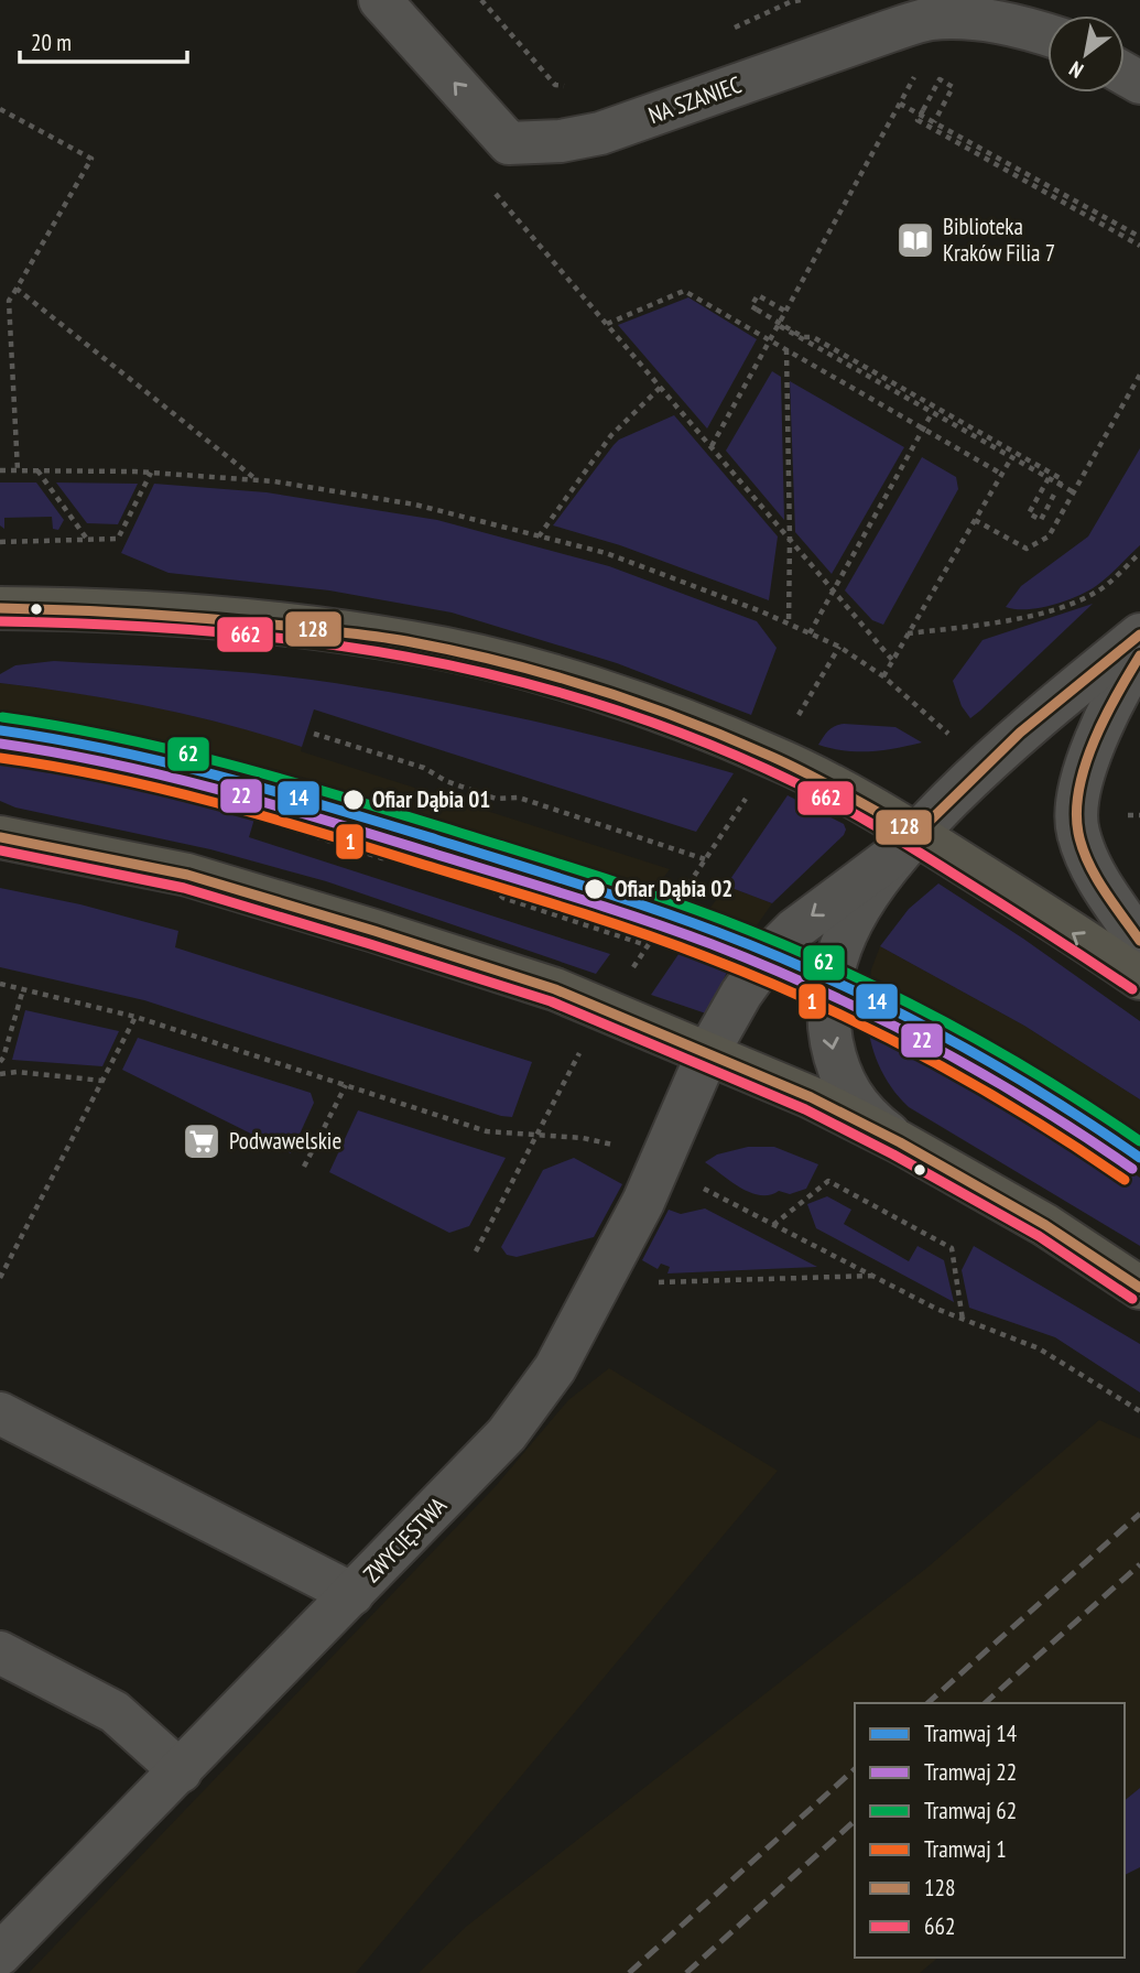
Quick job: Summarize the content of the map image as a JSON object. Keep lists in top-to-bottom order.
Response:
{
  "streets": {
    "street": ["NA SZANIEC", "ZWYCIĘSTWA"]
  },
  "one_way": ["NA SZANIEC"],
  "places": {
    "library": ["Biblioteka Kraków Filia 7"],
    "other": ["Ofiar Dąbia 01", "Ofiar Dąbia 02"],
    "supermarket": ["Podwawelskie"]
  },
  "lines": [
    "transit line 128",
    "transit line 662",
    "tram line 62",
    "tram line 14",
    "tram line 22",
    "tram line 1"
  ],
  "legend": [
    "Tramwaj 14",
    "Tramwaj 22",
    "Tramwaj 62",
    "Tramwaj 1",
    "128",
    "662"
  ],
  "scale_bar": "20 m",
  "north": "bottom left"
}
